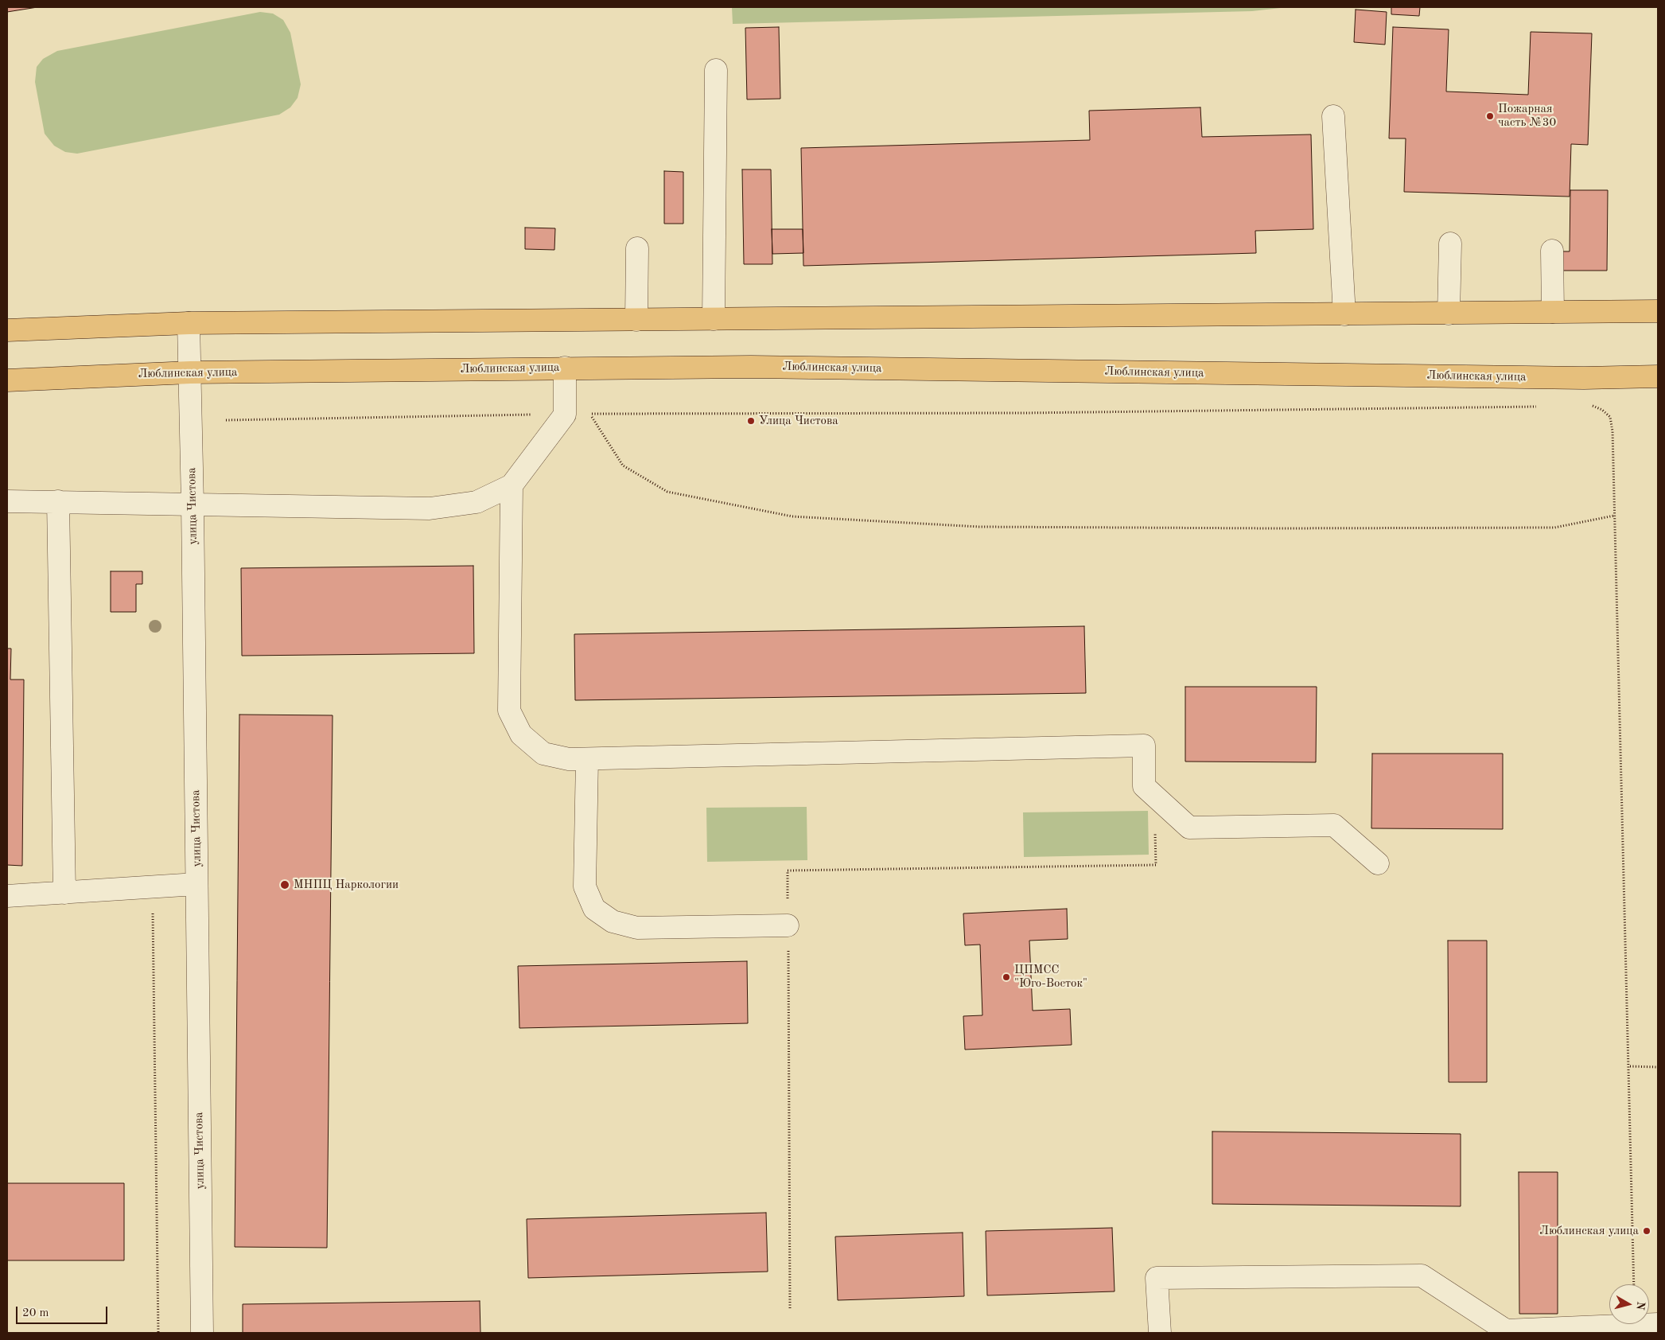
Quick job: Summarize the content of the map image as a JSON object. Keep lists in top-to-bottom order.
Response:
{
  "streets": {
    "main road": ["Люблинская улица"],
    "street": ["улица Чистова"]
  },
  "crossings": [
    ["Люблинская улица", "улица Чистова"]
  ],
  "places": [
    "Пожарная часть №30",
    "Улица Чистова",
    "МНПЦ Наркологии",
    "ЦПМСС \"Юго-Восток\"",
    "Люблинская улица"
  ],
  "scale_bar": "20 m",
  "north": "right"
}
